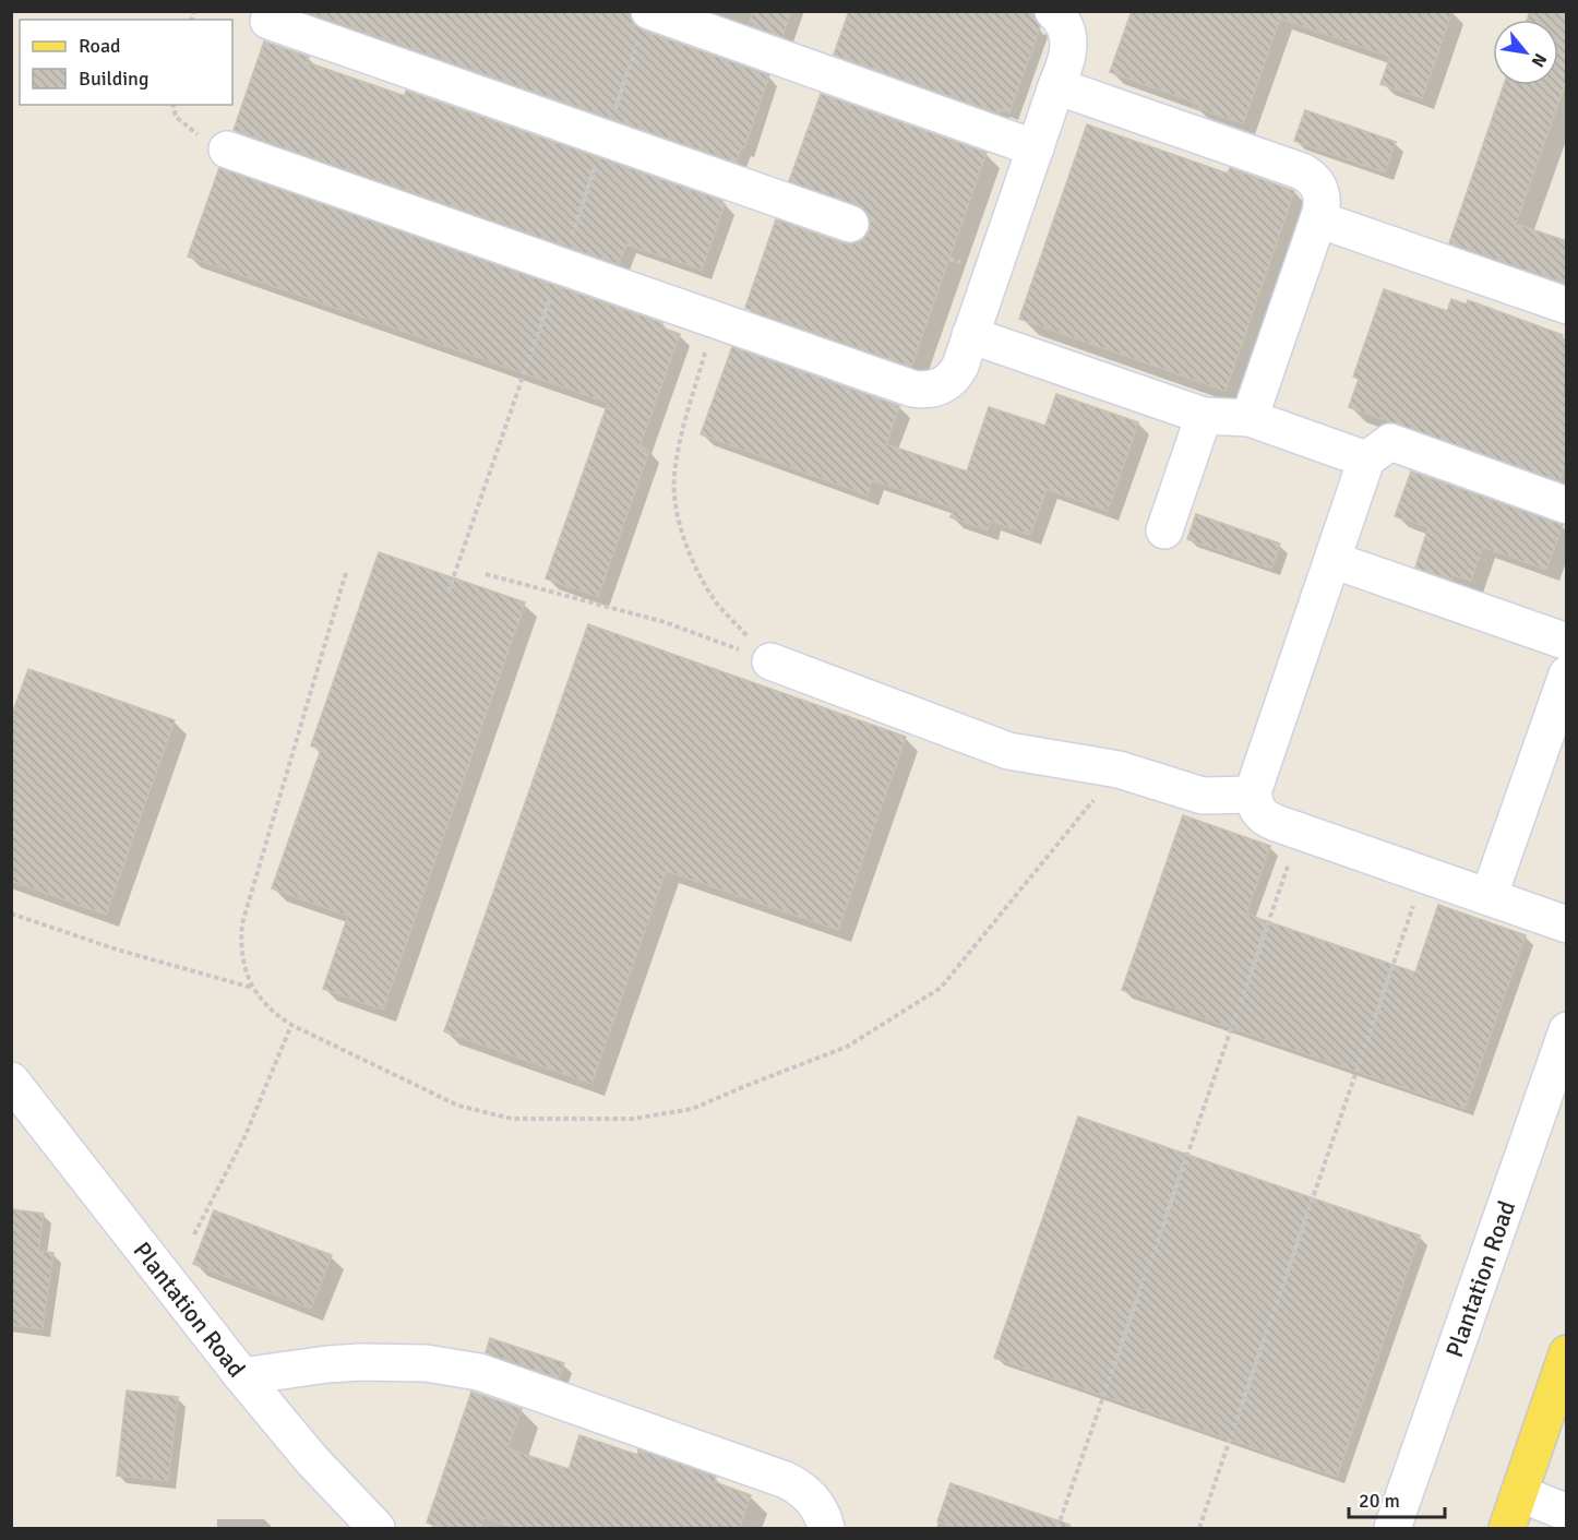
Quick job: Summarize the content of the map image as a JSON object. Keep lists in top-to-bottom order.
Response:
{
  "streets": {
    "lane": ["Plantation Road"]
  },
  "legend": ["Road", "Building"],
  "scale_bar": "20 m",
  "north": "bottom right"
}
